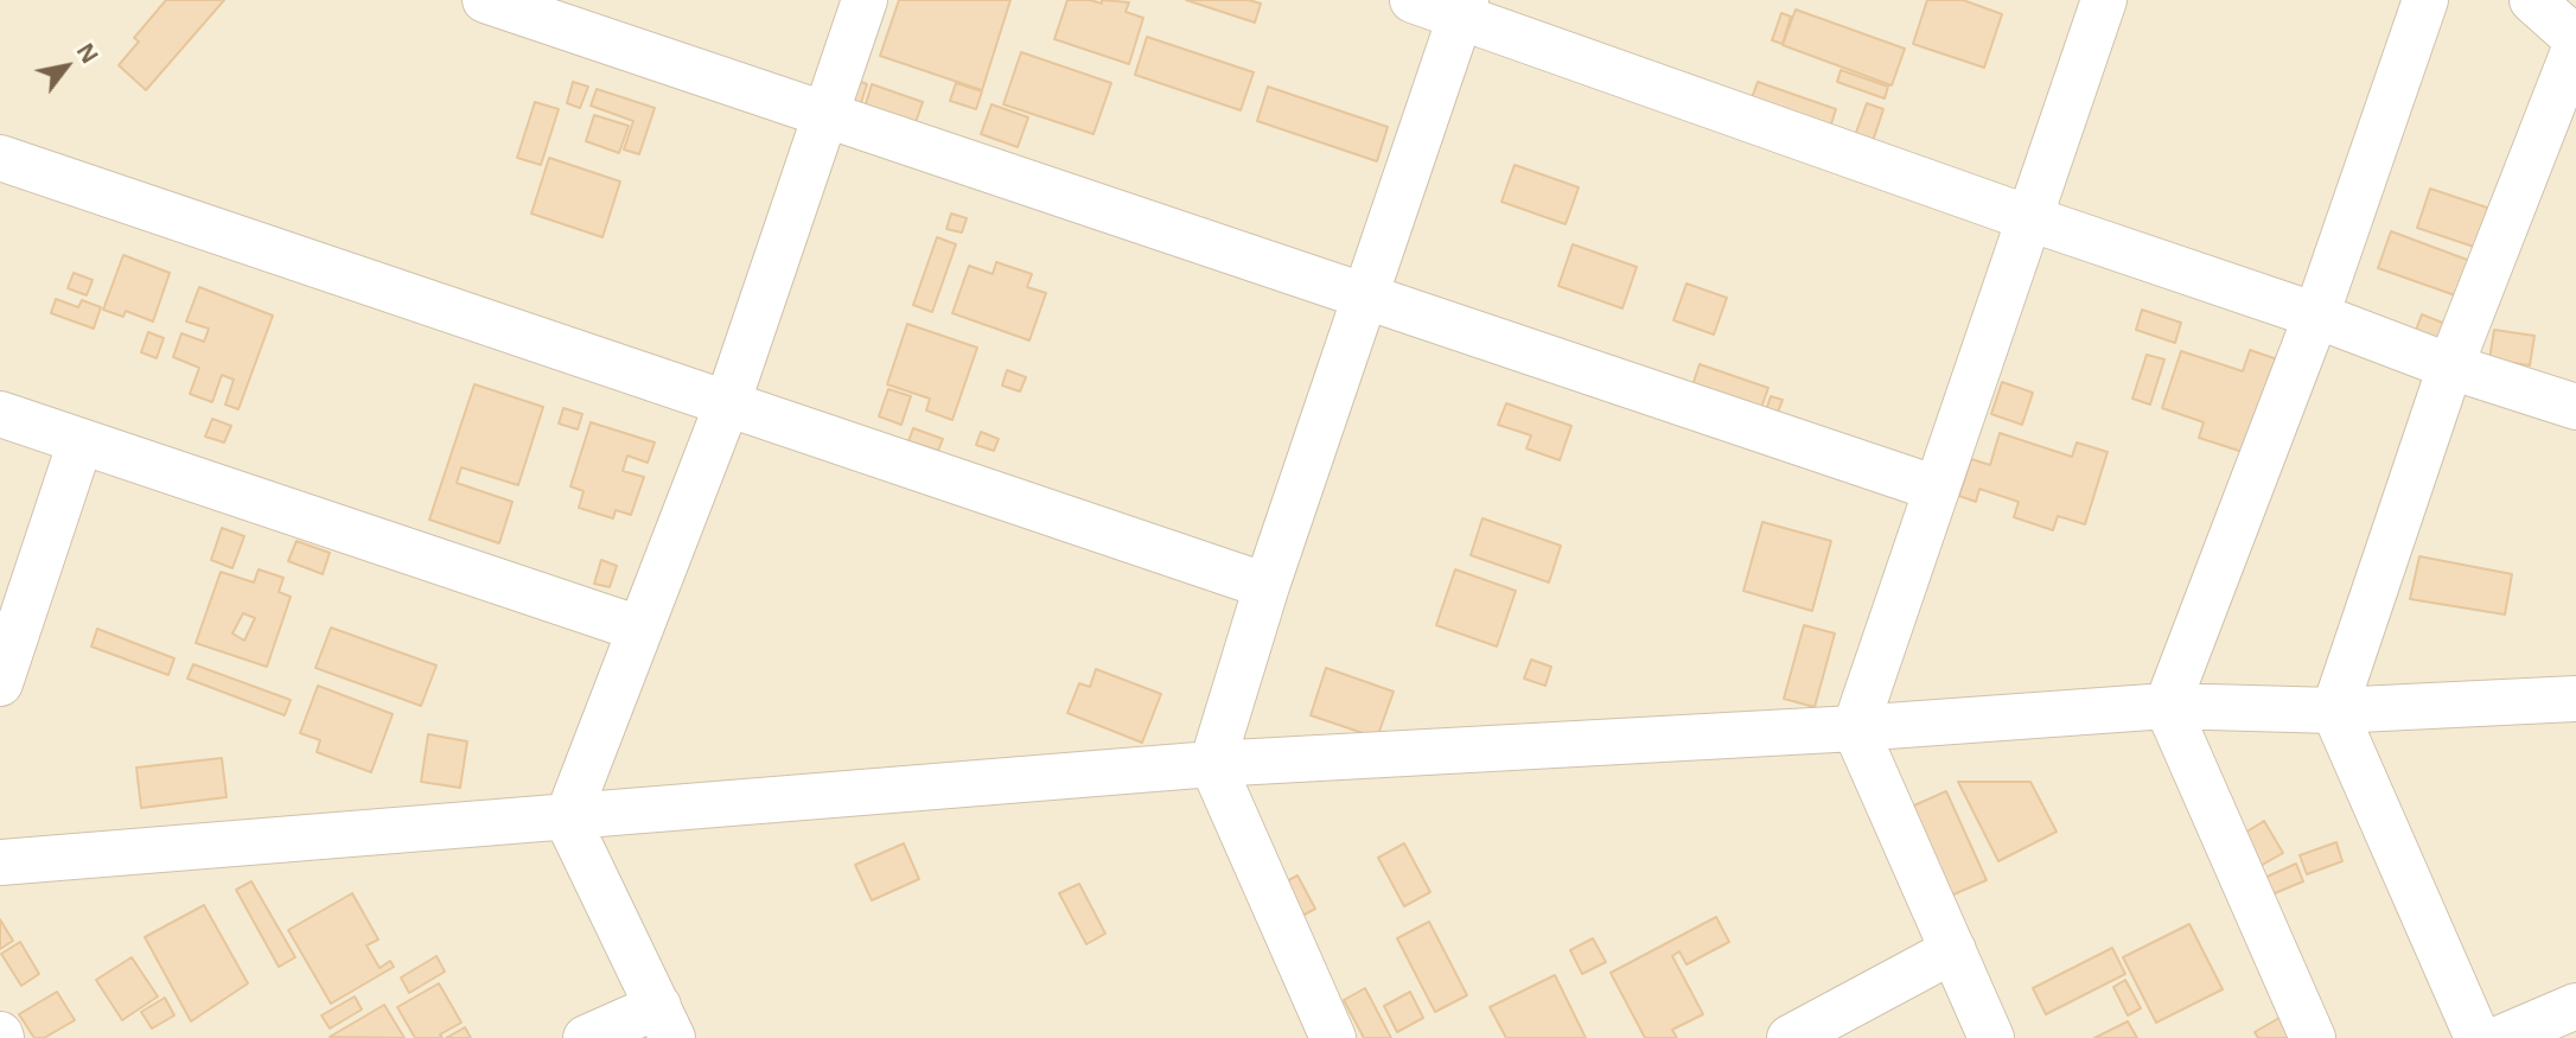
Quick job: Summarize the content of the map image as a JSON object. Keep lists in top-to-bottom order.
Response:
{
  "north": "top right"
}
